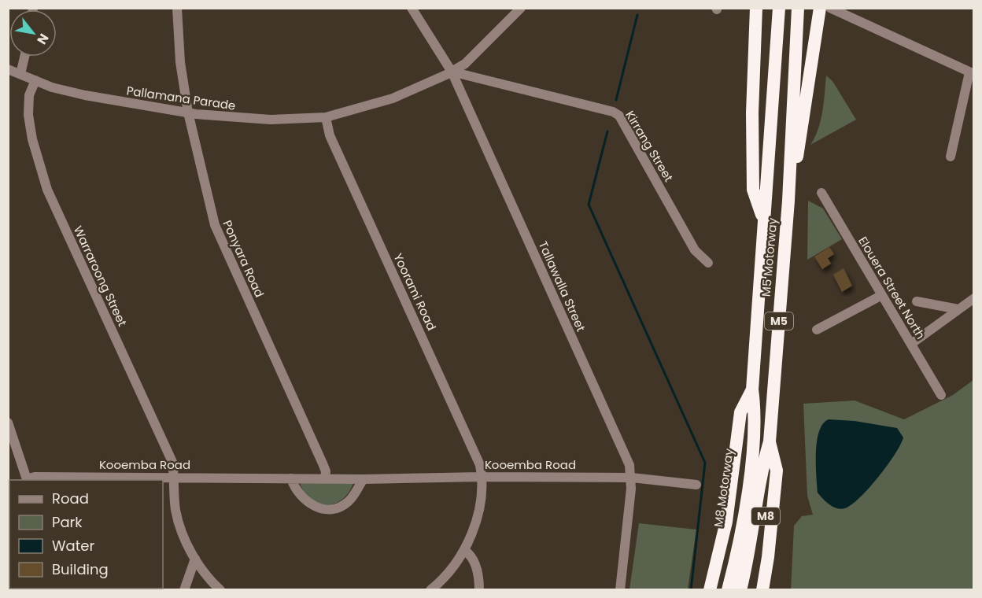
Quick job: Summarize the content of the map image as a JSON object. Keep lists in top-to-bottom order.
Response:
{
  "streets": {
    "highway": [
      "M5 Motorway",
      "M5",
      "M8 Motorway",
      "M8"
    ],
    "street": [
      "Pallamana Parade",
      "Kirrang Street",
      "Ponyara Road",
      "Warraroong Street",
      "Tallawalla Street",
      "Elouera Street North",
      "Yoorami Road",
      "Kooemba Road"
    ]
  },
  "crossings": [
    ["Pallamana Parade", "Kirrang Street"],
    ["Pallamana Parade", "Ponyara Road"],
    ["Pallamana Parade", "Warraroong Street"],
    ["Pallamana Parade", "Tallawalla Street"],
    ["Pallamana Parade", "Yoorami Road"],
    ["Kirrang Street", "Tallawalla Street"],
    ["M5 Motorway", "M8 Motorway"],
    ["M5 Motorway", "M8"],
    ["Ponyara Road", "Kooemba Road"],
    ["Warraroong Street", "Kooemba Road"],
    ["Tallawalla Street", "Kooemba Road"],
    ["Yoorami Road", "Kooemba Road"]
  ],
  "legend": [
    "Road",
    "Park",
    "Water",
    "Building"
  ],
  "north": "bottom right"
}
